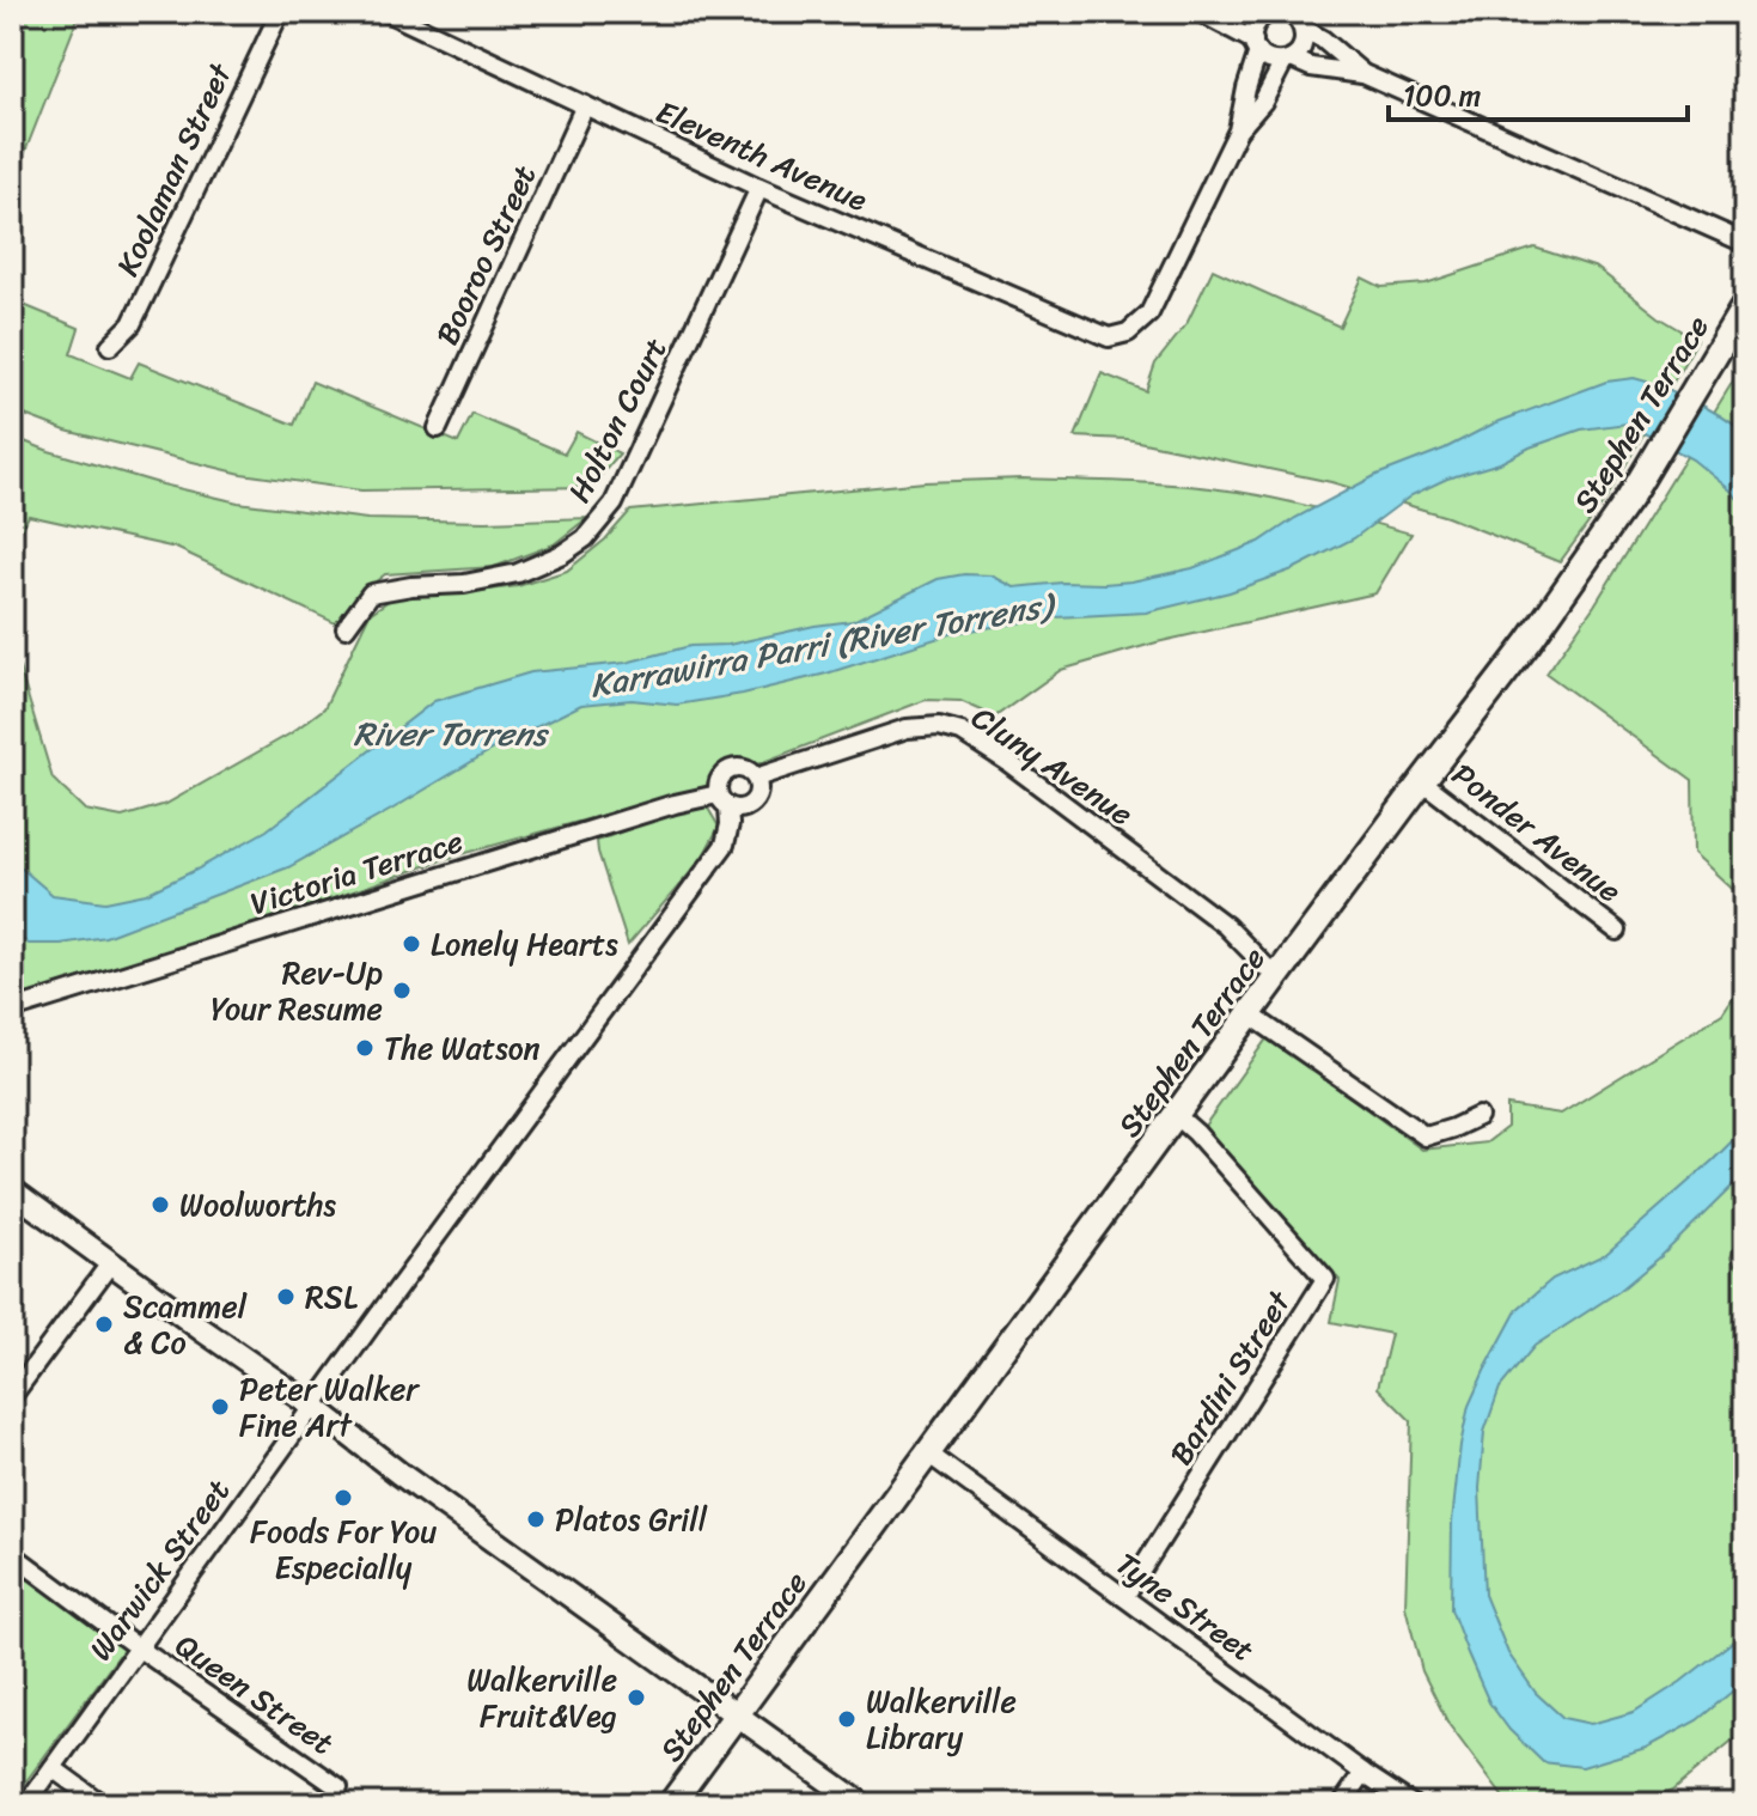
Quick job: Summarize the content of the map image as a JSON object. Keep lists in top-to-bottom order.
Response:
{
  "streets": {
    "main road": ["Stephen Terrace"],
    "street": [
      "Eleventh Avenue",
      "Koolaman Street",
      "Booroo Street",
      "Holton Court",
      "Cluny Avenue",
      "Ponder Avenue",
      "Victoria Terrace",
      "Bardini Street",
      "Warwick Street",
      "Tyne Street",
      "Queen Street"
    ]
  },
  "crossings": [
    ["Eleventh Avenue", "Booroo Street"],
    ["Eleventh Avenue", "Holton Court"],
    ["Stephen Terrace", "Cluny Avenue"],
    ["Stephen Terrace", "Ponder Avenue"],
    ["Stephen Terrace", "Bardini Street"],
    ["Stephen Terrace", "Tyne Street"],
    ["Cluny Avenue", "Victoria Terrace"],
    ["Cluny Avenue", "Warwick Street"],
    ["Victoria Terrace", "Warwick Street"],
    ["Bardini Street", "Tyne Street"],
    ["Warwick Street", "Queen Street"]
  ],
  "water": ["Karrawirra Parri (River Torrens)", "River Torrens"],
  "places": [
    "Lonely Hearts",
    "Rev-Up Your Resume",
    "The Watson",
    "Woolworths",
    "RSL",
    "Scammel & Co",
    "Peter Walker Fine Art",
    "Foods For You Especially",
    "Platos Grill",
    "Walkerville Fruit&Veg",
    "Walkerville Library"
  ],
  "scale_bar": "100 m"
}
